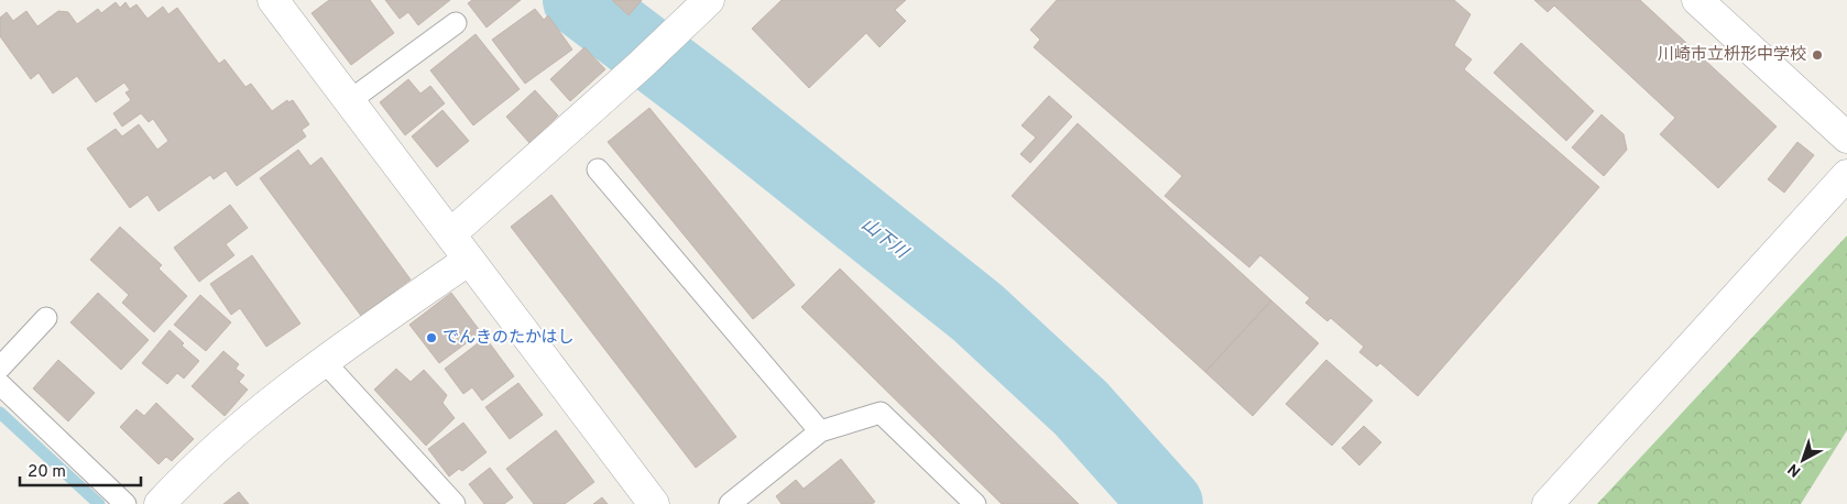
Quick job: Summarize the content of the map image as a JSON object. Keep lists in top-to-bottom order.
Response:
{
  "water": ["山下川"],
  "places": ["川崎市立枡形中学校", "でんきのたかはし"],
  "scale_bar": "20 m",
  "north": "bottom left"
}
